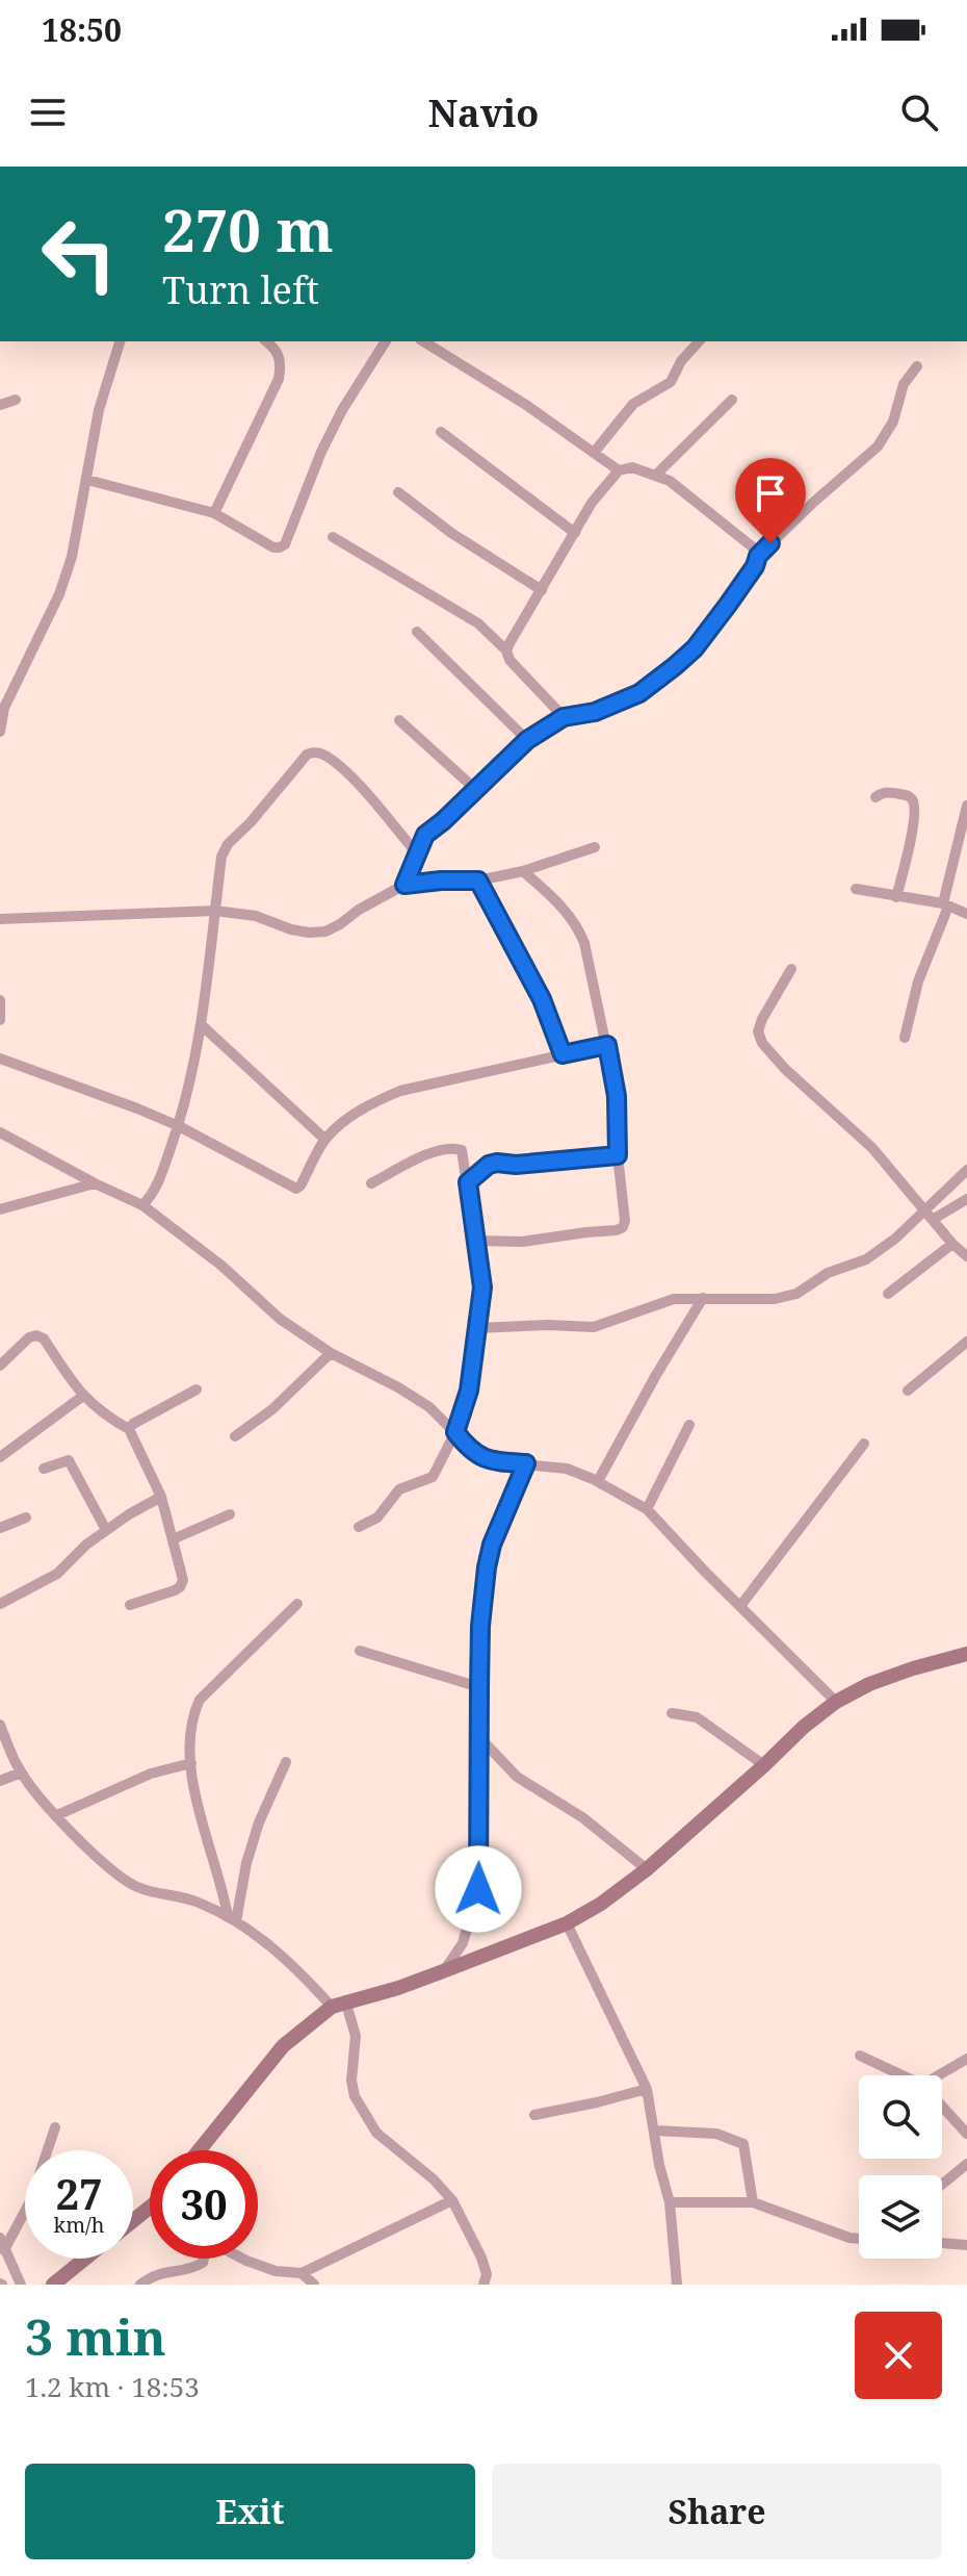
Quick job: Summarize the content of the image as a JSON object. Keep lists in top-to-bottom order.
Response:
{
  "page": {
    "status": "18:50",
    "header": "Navio",
    "turn": ["270 m", "Turn left"],
    "speed": "27 km/h",
    "limit": "30",
    "heading": ["3 min", "1.2 km · 18:53"],
    "buttons": ["Exit", "Share"]
  }
}
